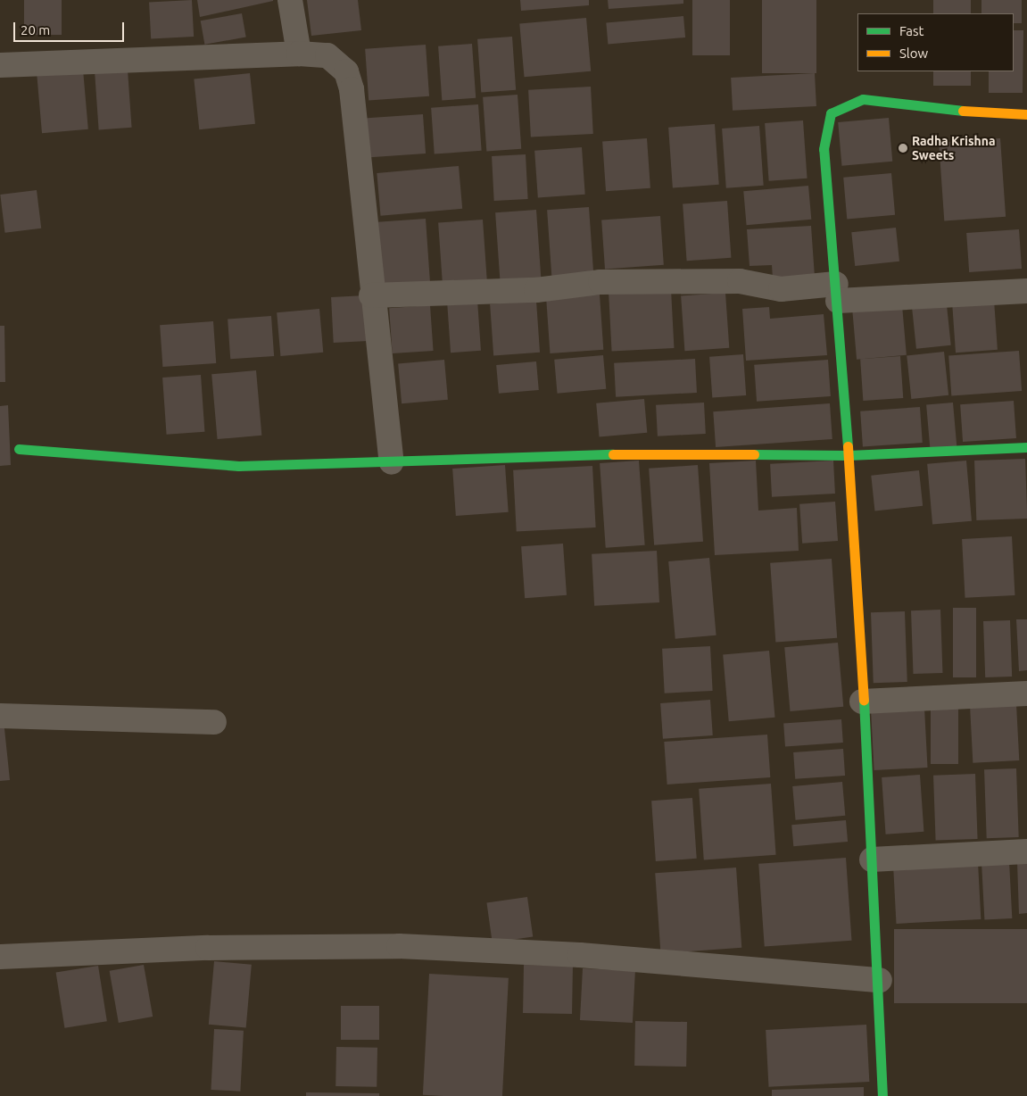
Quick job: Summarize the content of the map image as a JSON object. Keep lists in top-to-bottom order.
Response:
{
  "places": ["Radha Krishna Sweets"],
  "legend": ["Fast", "Slow"],
  "scale_bar": "20 m"
}
